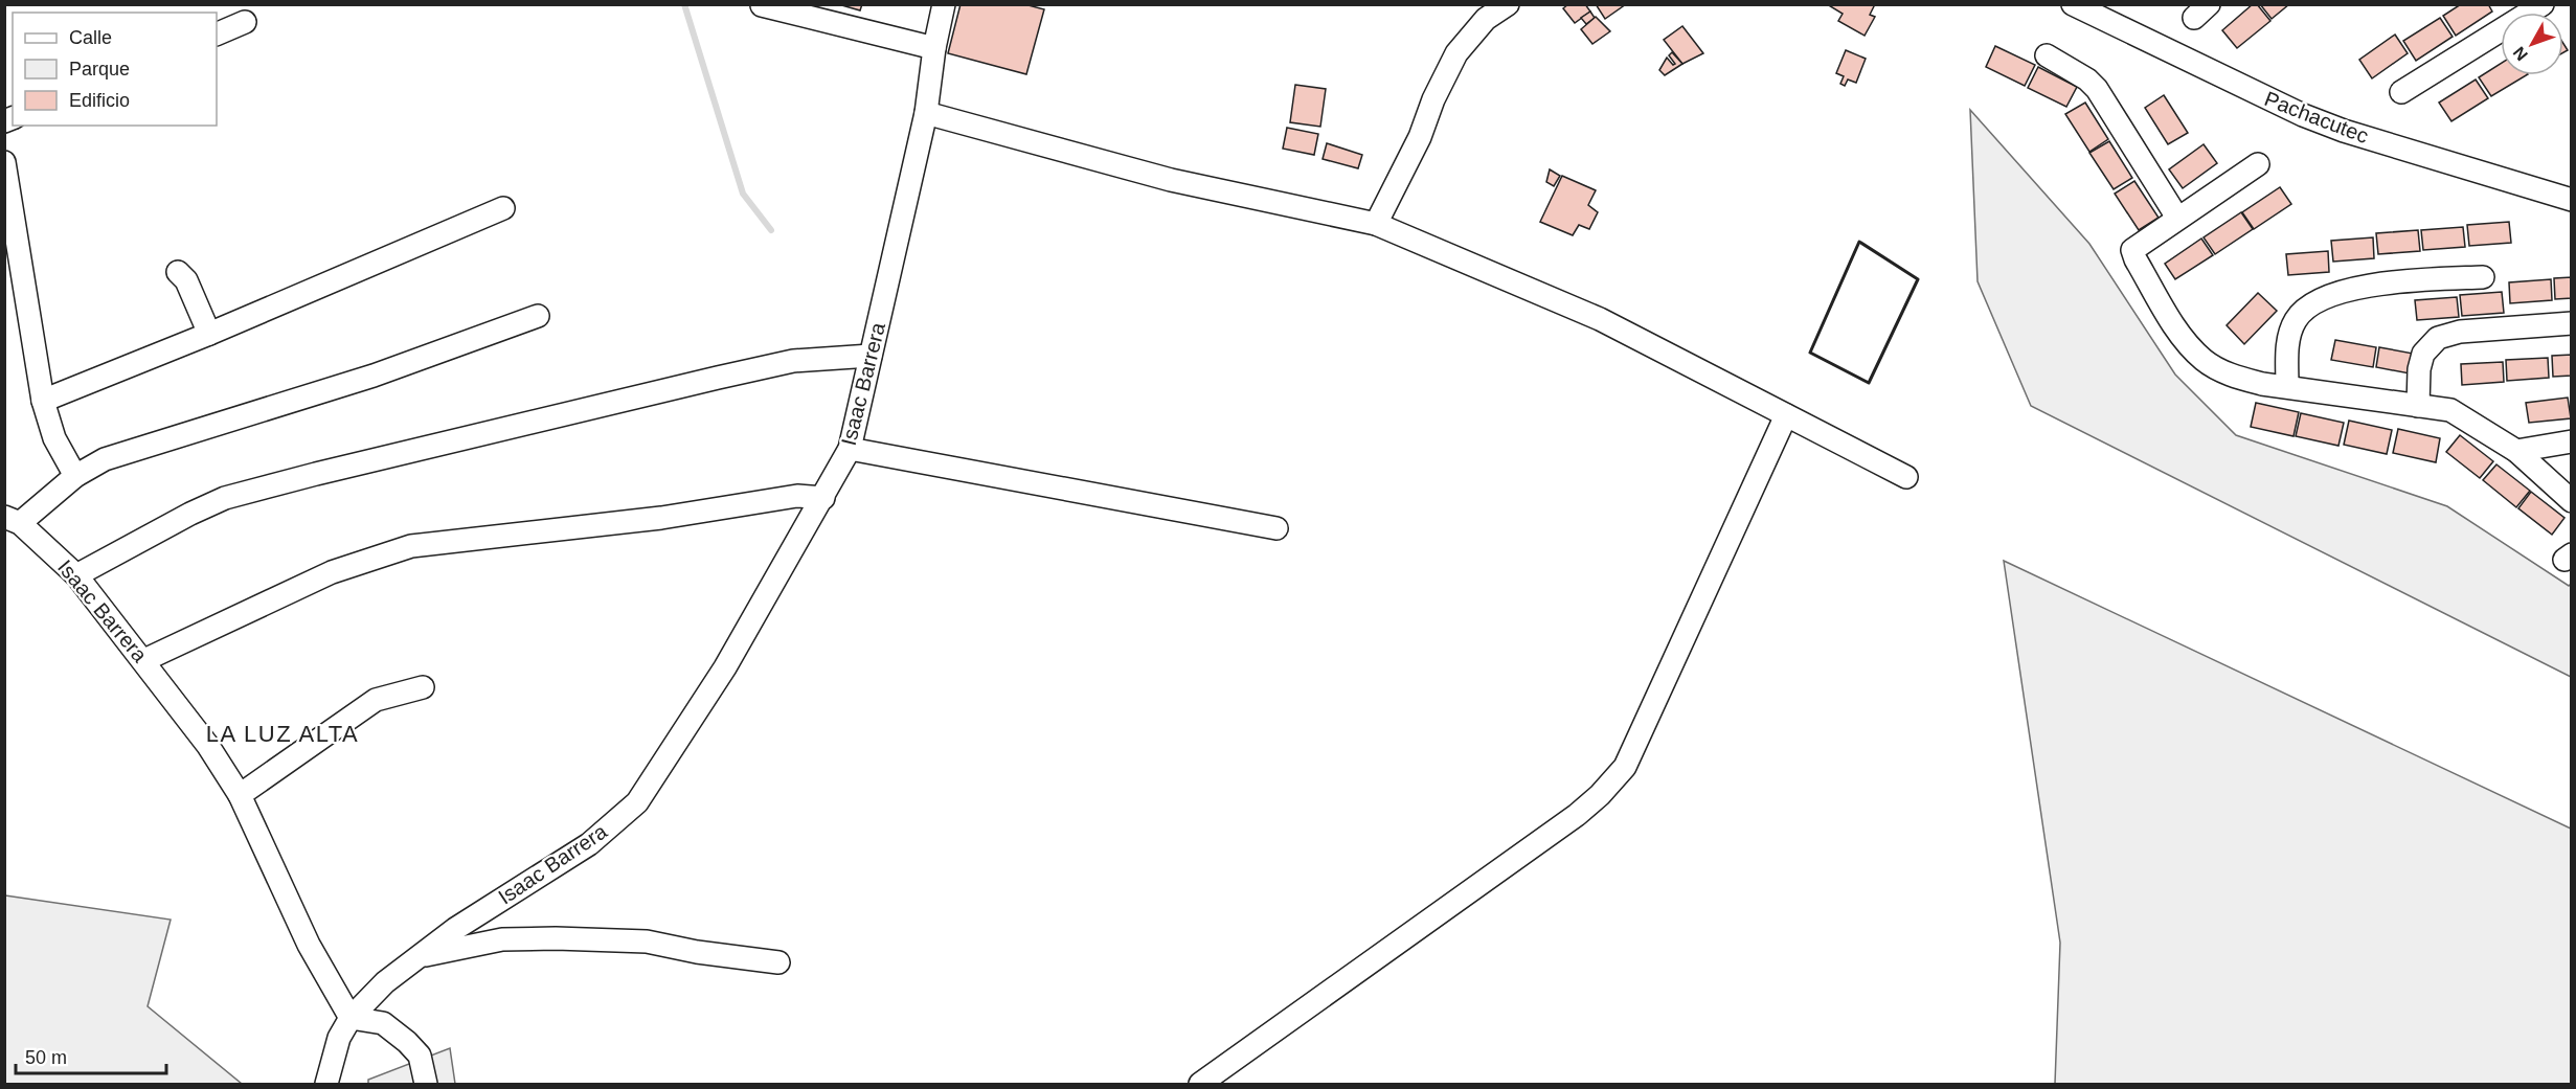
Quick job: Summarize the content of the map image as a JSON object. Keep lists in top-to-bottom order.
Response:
{
  "streets": {
    "street": ["Pachacutec", "Isaac Barrera"]
  },
  "districts": ["LA LUZ ALTA"],
  "legend": ["Calle", "Parque", "Edificio"],
  "scale_bar": "50 m",
  "north": "bottom left"
}
